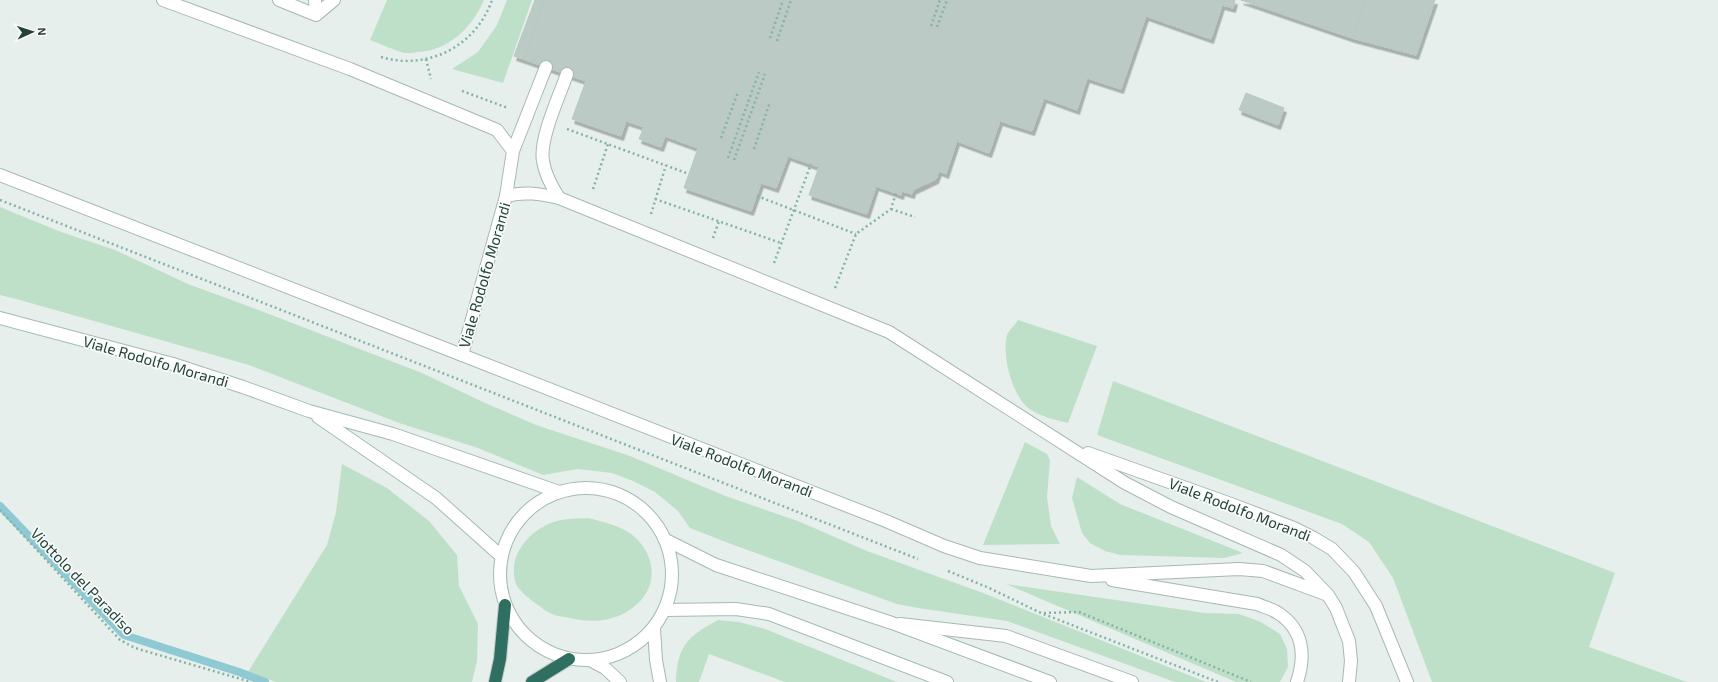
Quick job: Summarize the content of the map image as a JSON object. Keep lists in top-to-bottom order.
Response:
{
  "streets": {
    "street": ["Viale Rodolfo Morandi"],
    "path": ["Viottolo del Paradiso"]
  },
  "north": "right"
}
